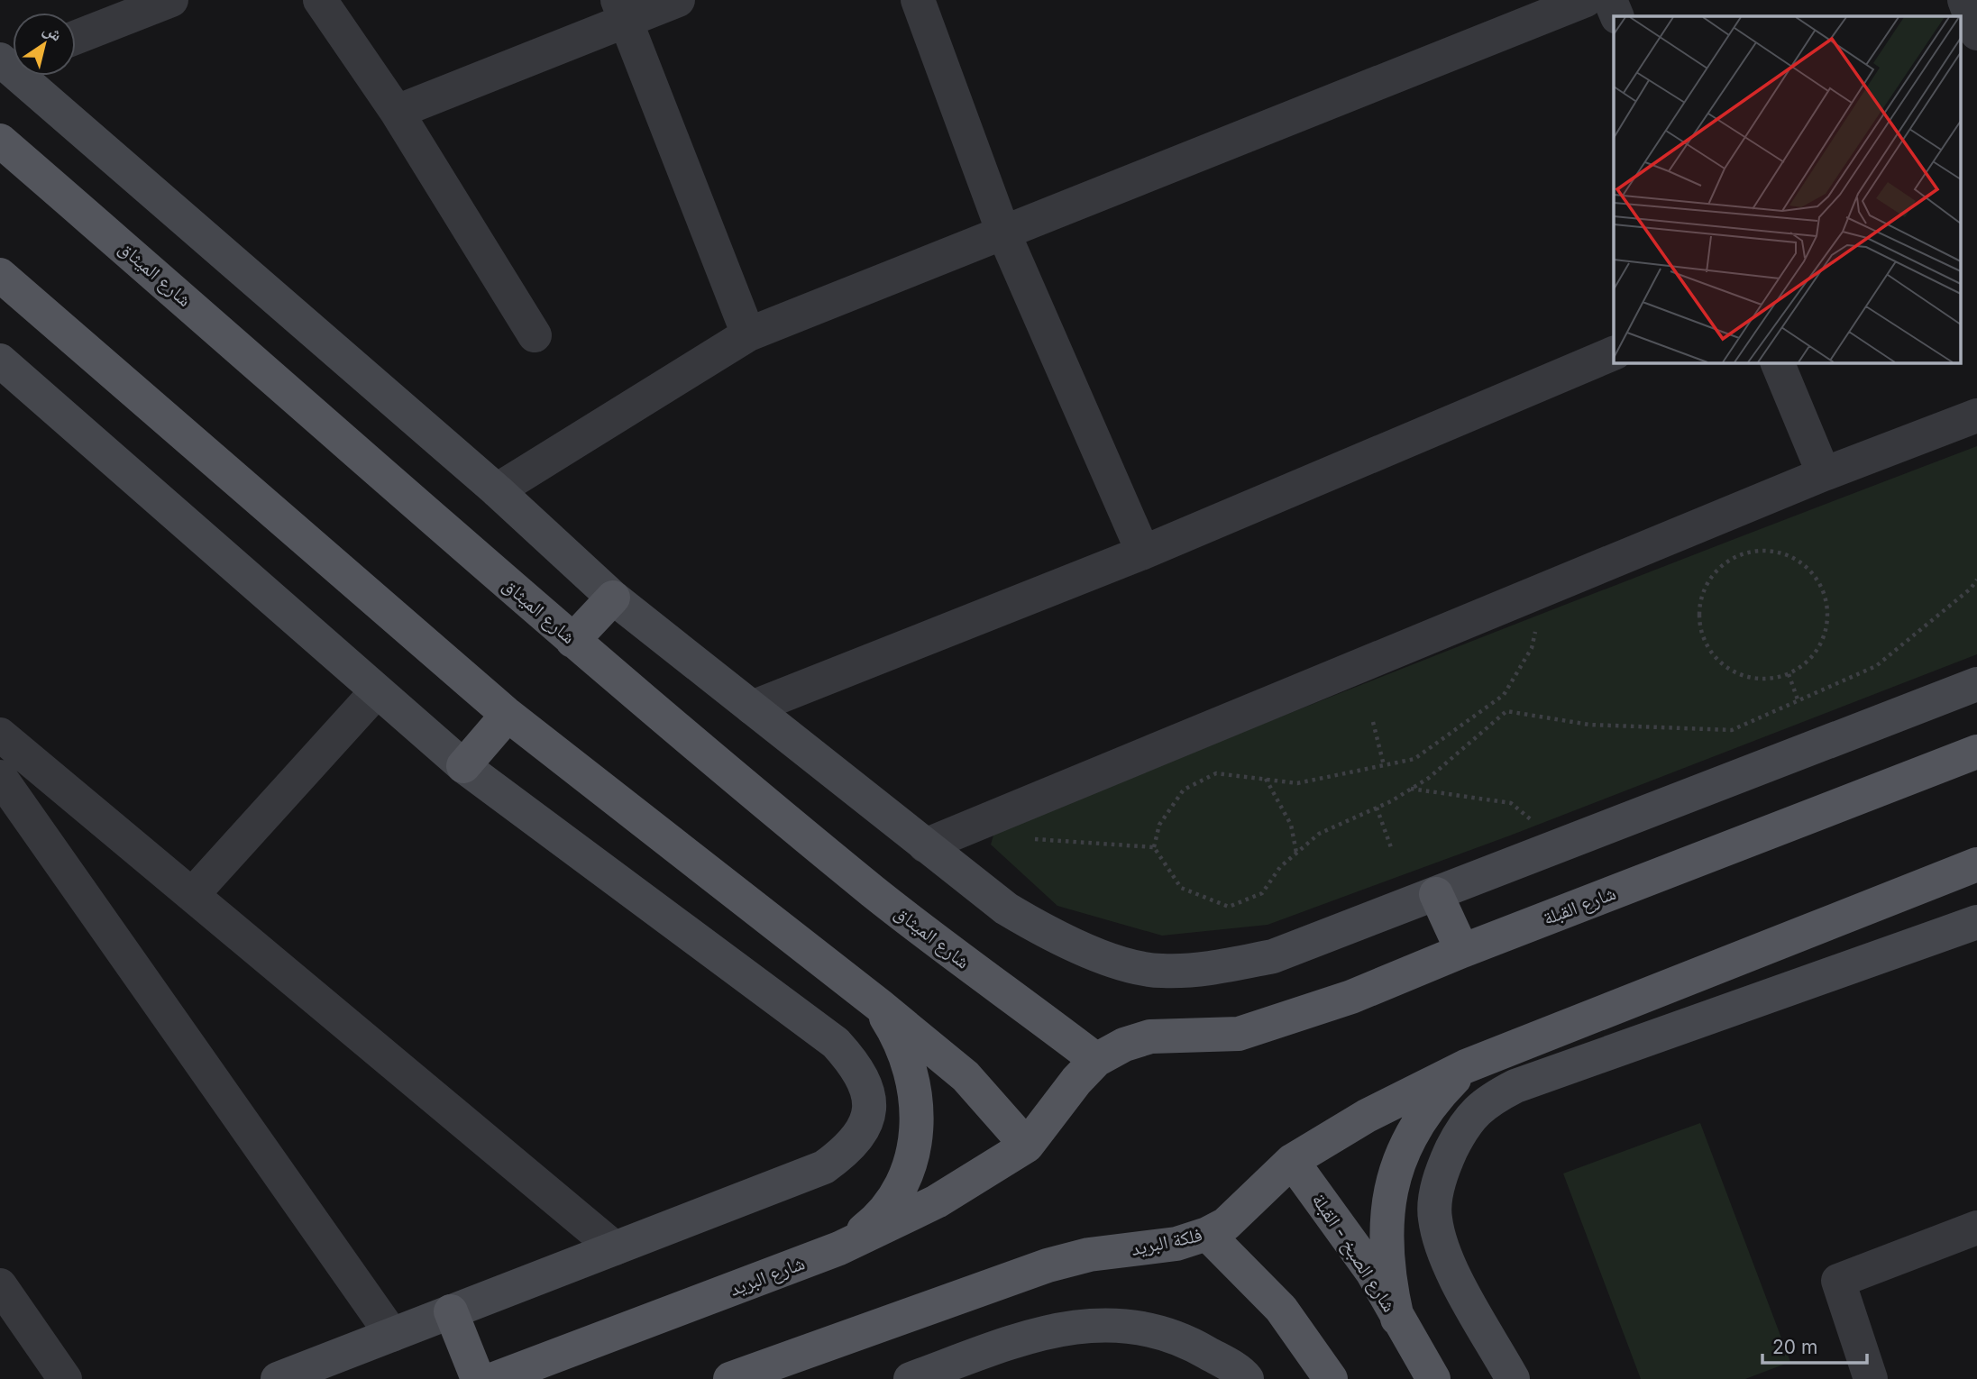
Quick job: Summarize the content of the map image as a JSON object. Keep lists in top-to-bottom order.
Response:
{
  "streets": {
    "main road": [
      "شارع الميثاق",
      "شارع القبلة",
      "فلكة البريد",
      "شارع الصبخ - القبلة",
      "شارع البريد"
    ]
  },
  "crossings": [
    ["شارع الميثاق", "شارع القبلة"],
    ["فلكة البريد", "شارع الصبخ - القبلة"]
  ],
  "scale_bar": "20 m",
  "north": "top right"
}
